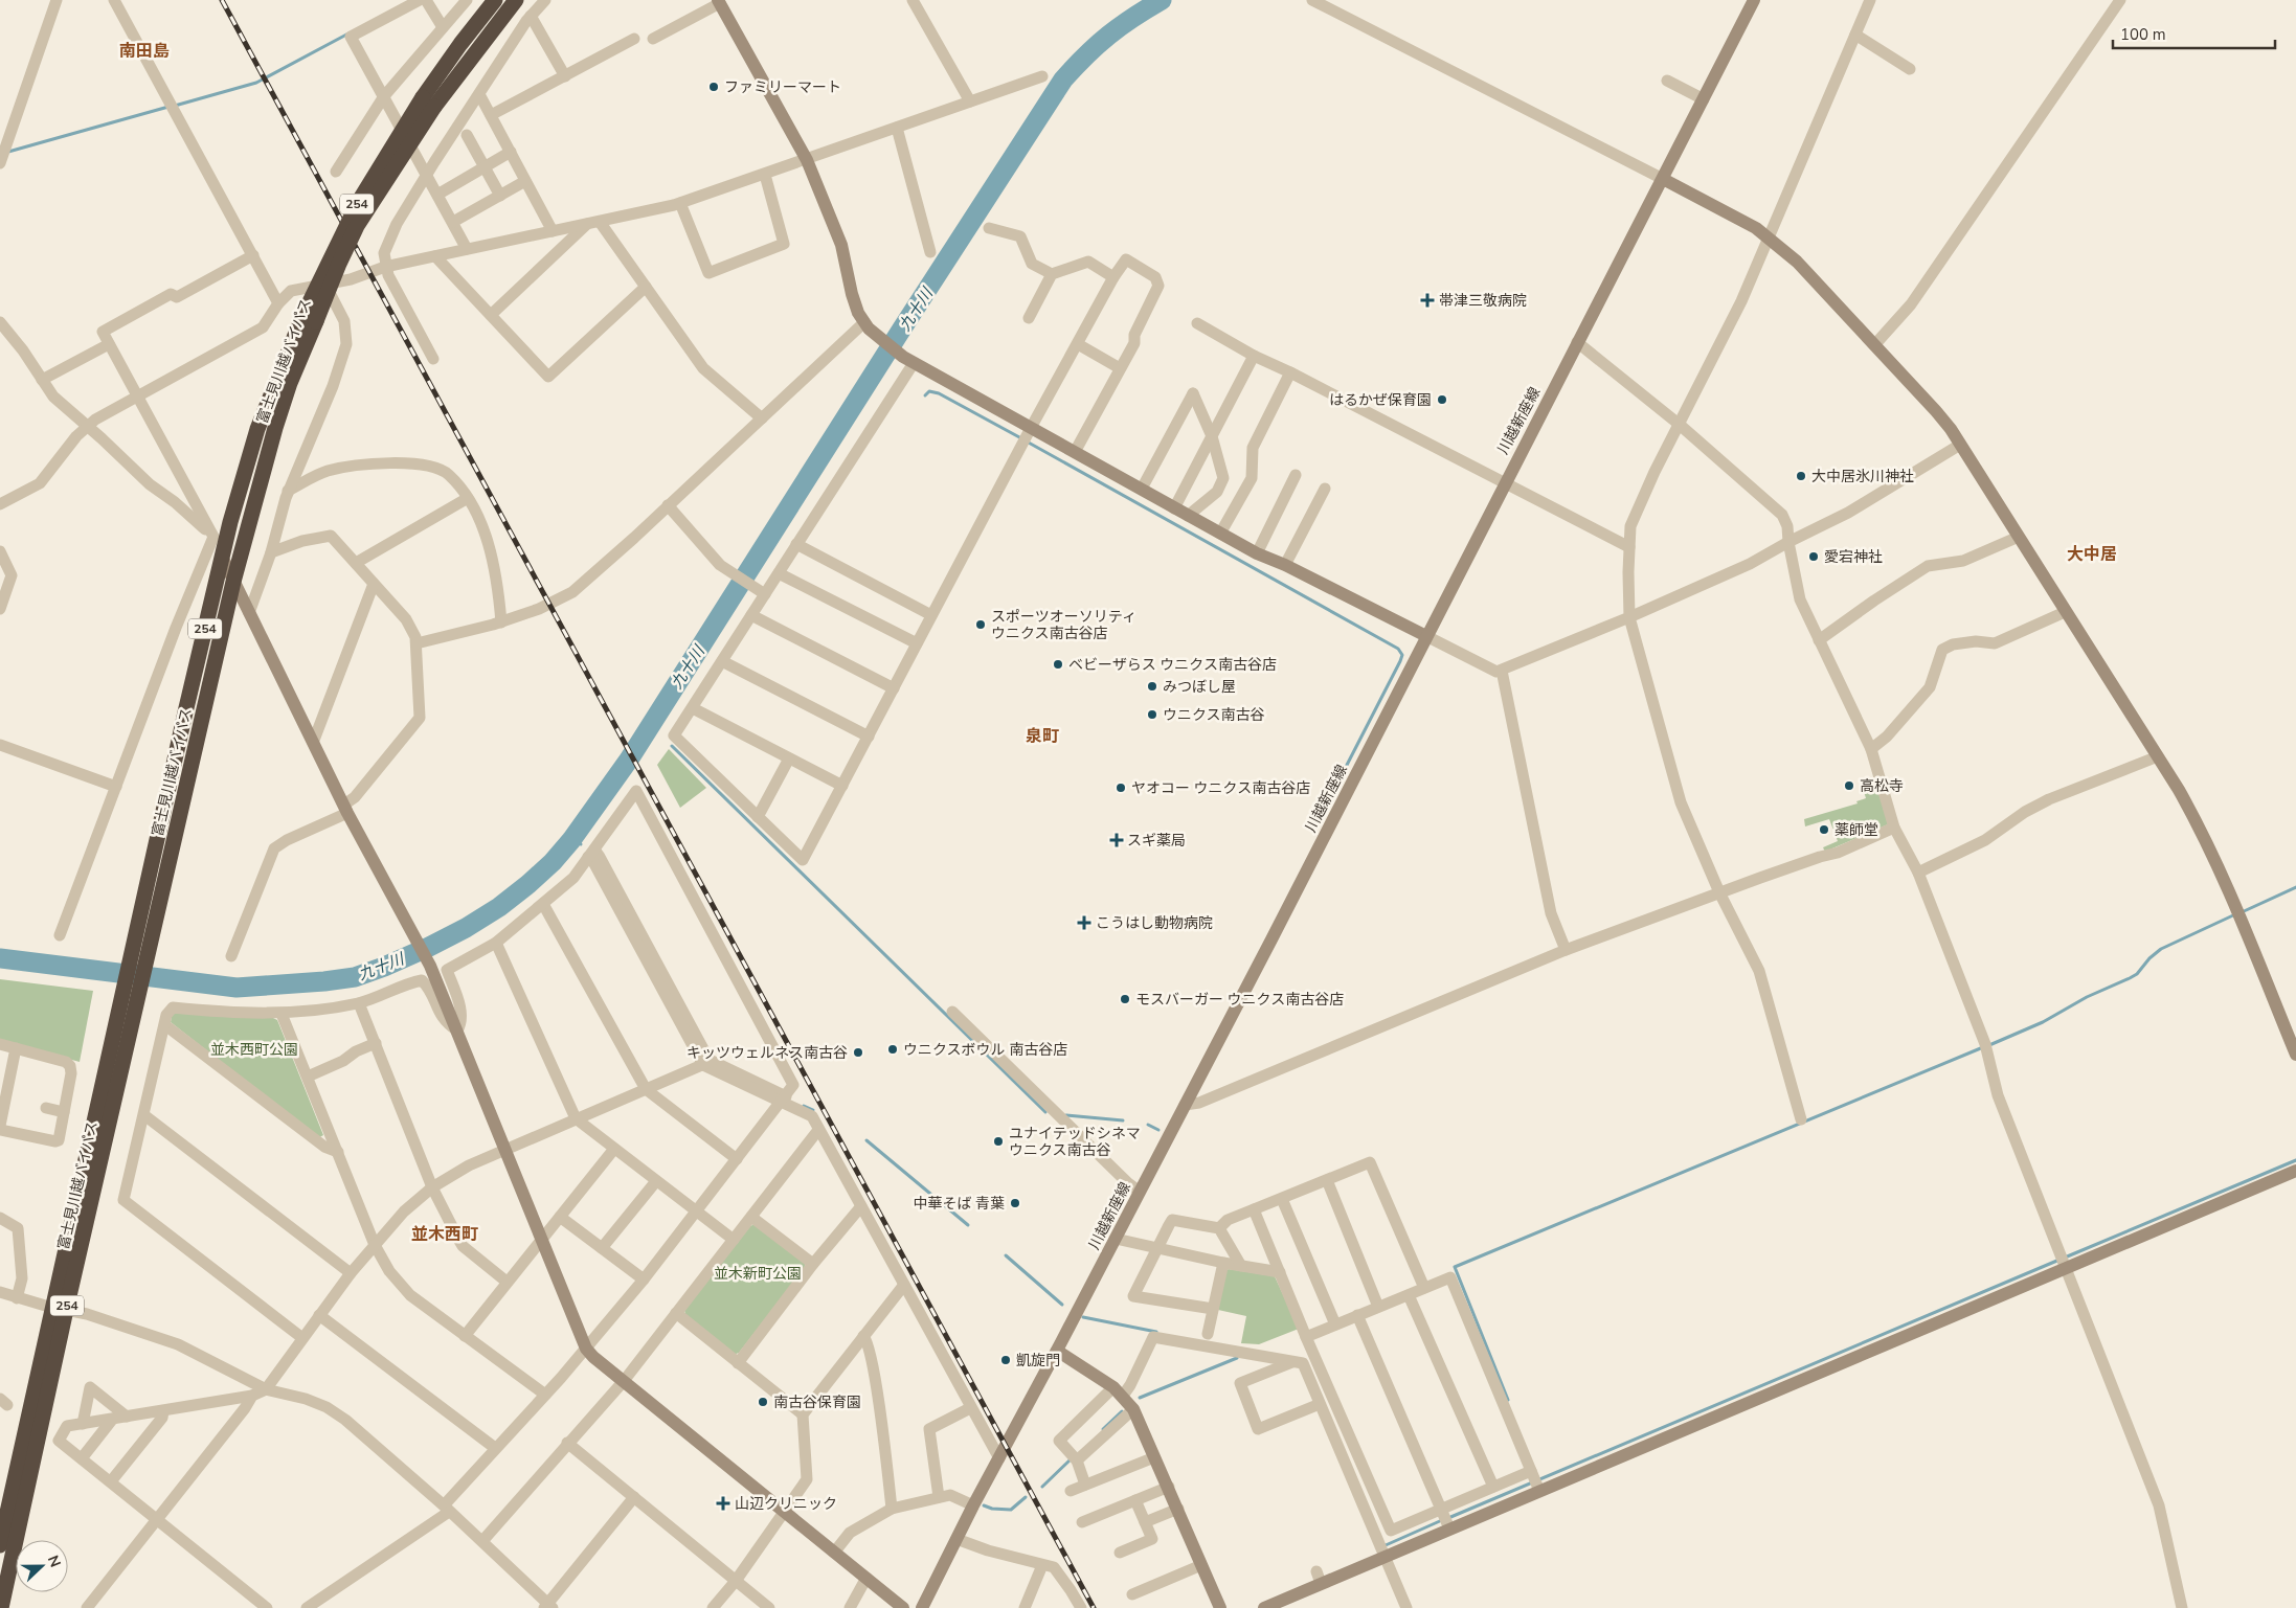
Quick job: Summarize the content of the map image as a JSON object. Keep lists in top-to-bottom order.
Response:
{
  "streets": {
    "highway": ["254", "富士見川越バイパス"],
    "street": ["川越新座線"]
  },
  "districts": [
    "南田島",
    "大中居",
    "泉町",
    "並木西町"
  ],
  "water": ["九十川"],
  "parks": ["並木西町公園", "並木新町公園"],
  "places": {
    "other": [
      "ファミリーマート",
      "はるかぜ保育園",
      "大中居氷川神社",
      "愛宕神社",
      "スポーツオーソリティ ウニクス南古谷店",
      "ベビーザらス ウニクス南古谷店",
      "みつぼし屋",
      "ウニクス南古谷",
      "高松寺",
      "ヤオコー ウニクス南古谷店",
      "薬師堂",
      "モスバーガー ウニクス南古谷店",
      "ウニクスボウル 南古谷店",
      "キッツウェルネス南古谷",
      "ユナイテッドシネマ ウニクス南古谷",
      "中華そば 青葉",
      "凱旋門",
      "南古谷保育園"
    ],
    "health": [
      "帯津三敬病院",
      "スギ薬局",
      "こうはし動物病院",
      "山辺クリニック"
    ]
  },
  "scale_bar": "100 m",
  "north": "right"
}
